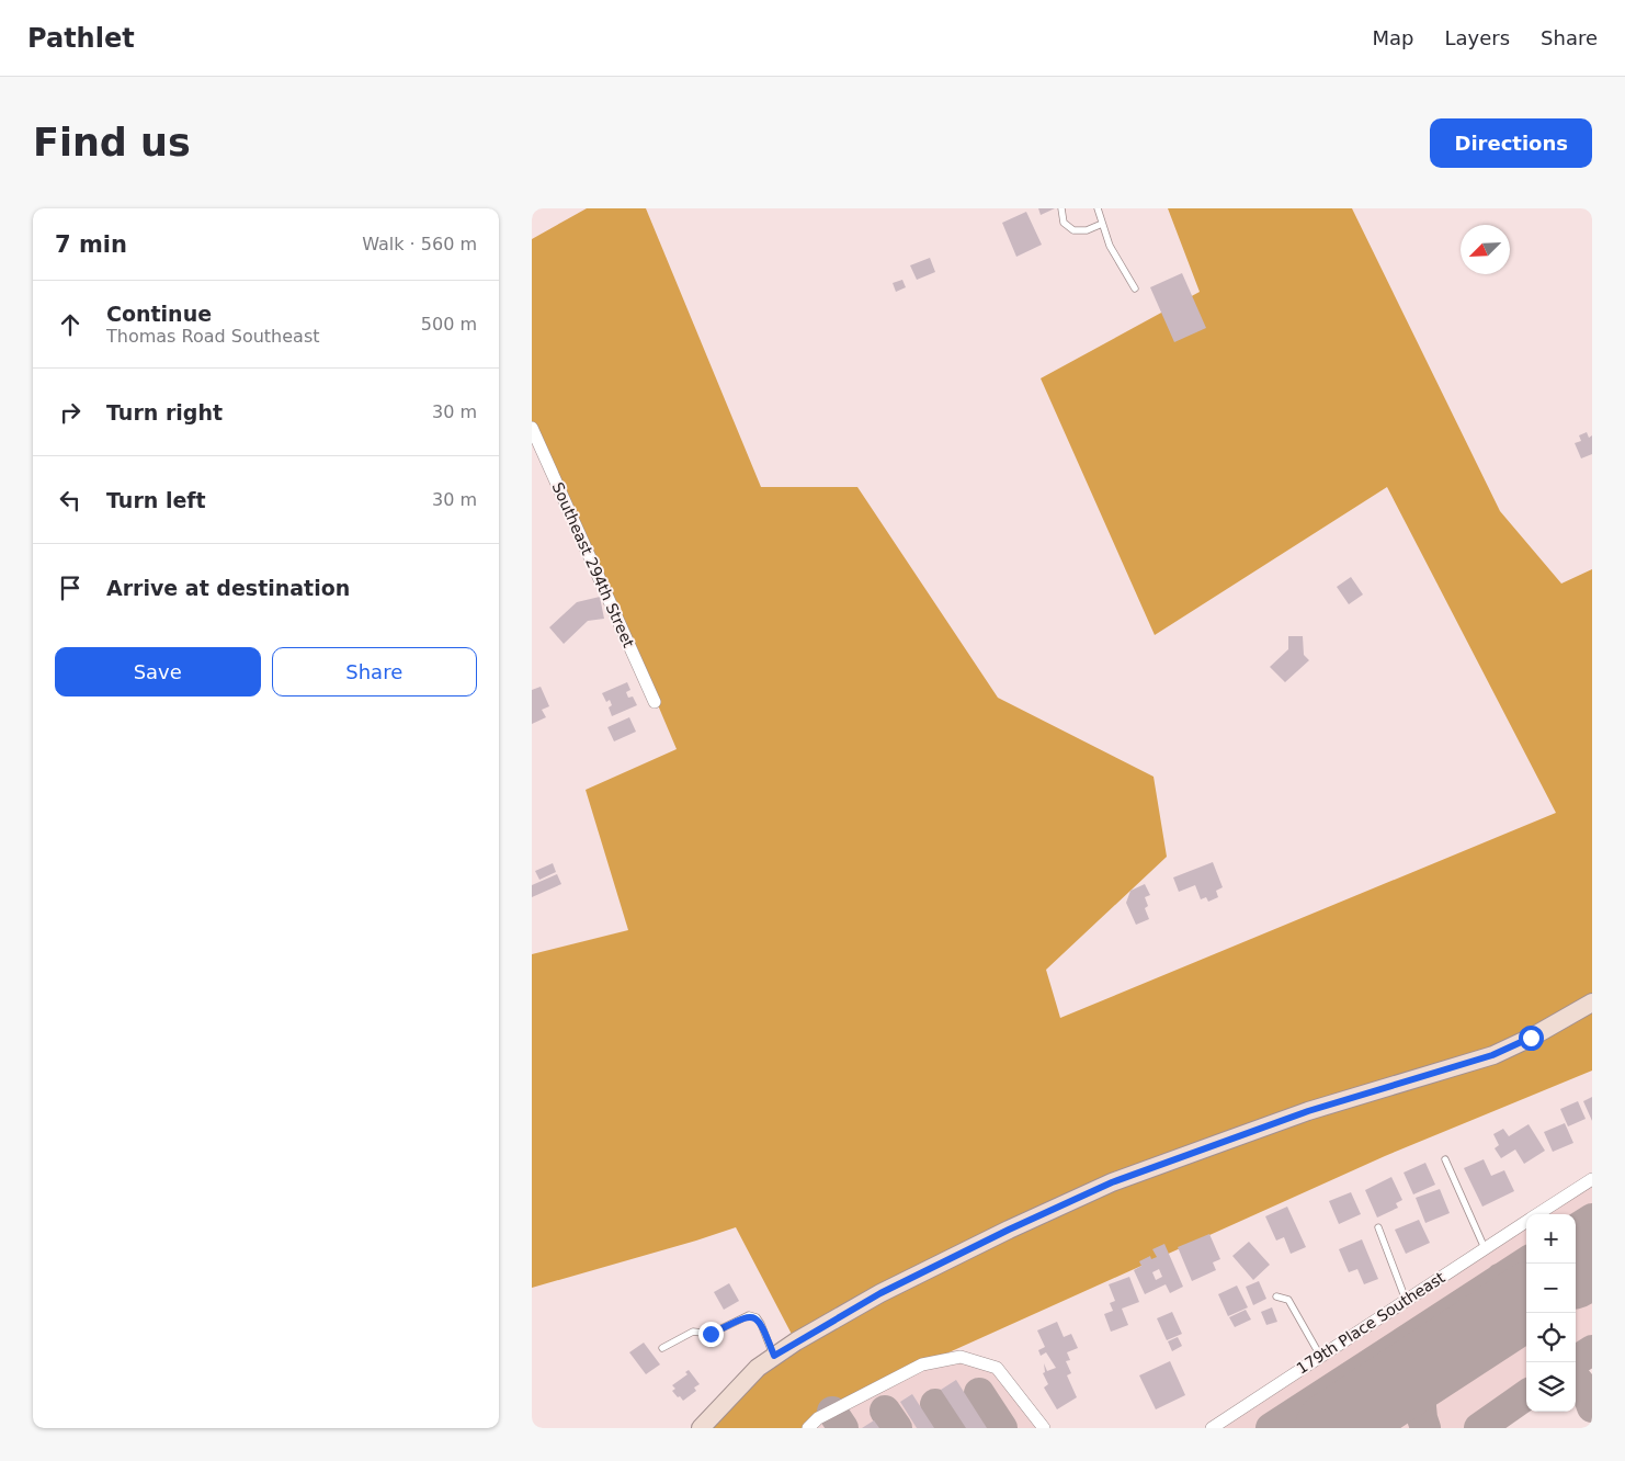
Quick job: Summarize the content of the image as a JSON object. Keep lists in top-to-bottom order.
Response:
{
  "streets": {
    "street": ["Southeast 294th Street", "179th Place Southeast"]
  },
  "north": "bottom left",
  "page": {
    "header": "Pathlet",
    "nav": ["Map", "Layers", "Share"],
    "buttons": [
      "Directions",
      ["Save", "Share"]
    ],
    "title": "Find us",
    "heading": ["7 min", "Walk · 560 m"],
    "list": [
      ["Continue", "Thomas Road Southeast", "500 m"],
      ["Turn right", "30 m"],
      ["Turn left", "30 m"],
      "Arrive at destination"
    ],
    "map_buttons": ["+", "−"]
  }
}
